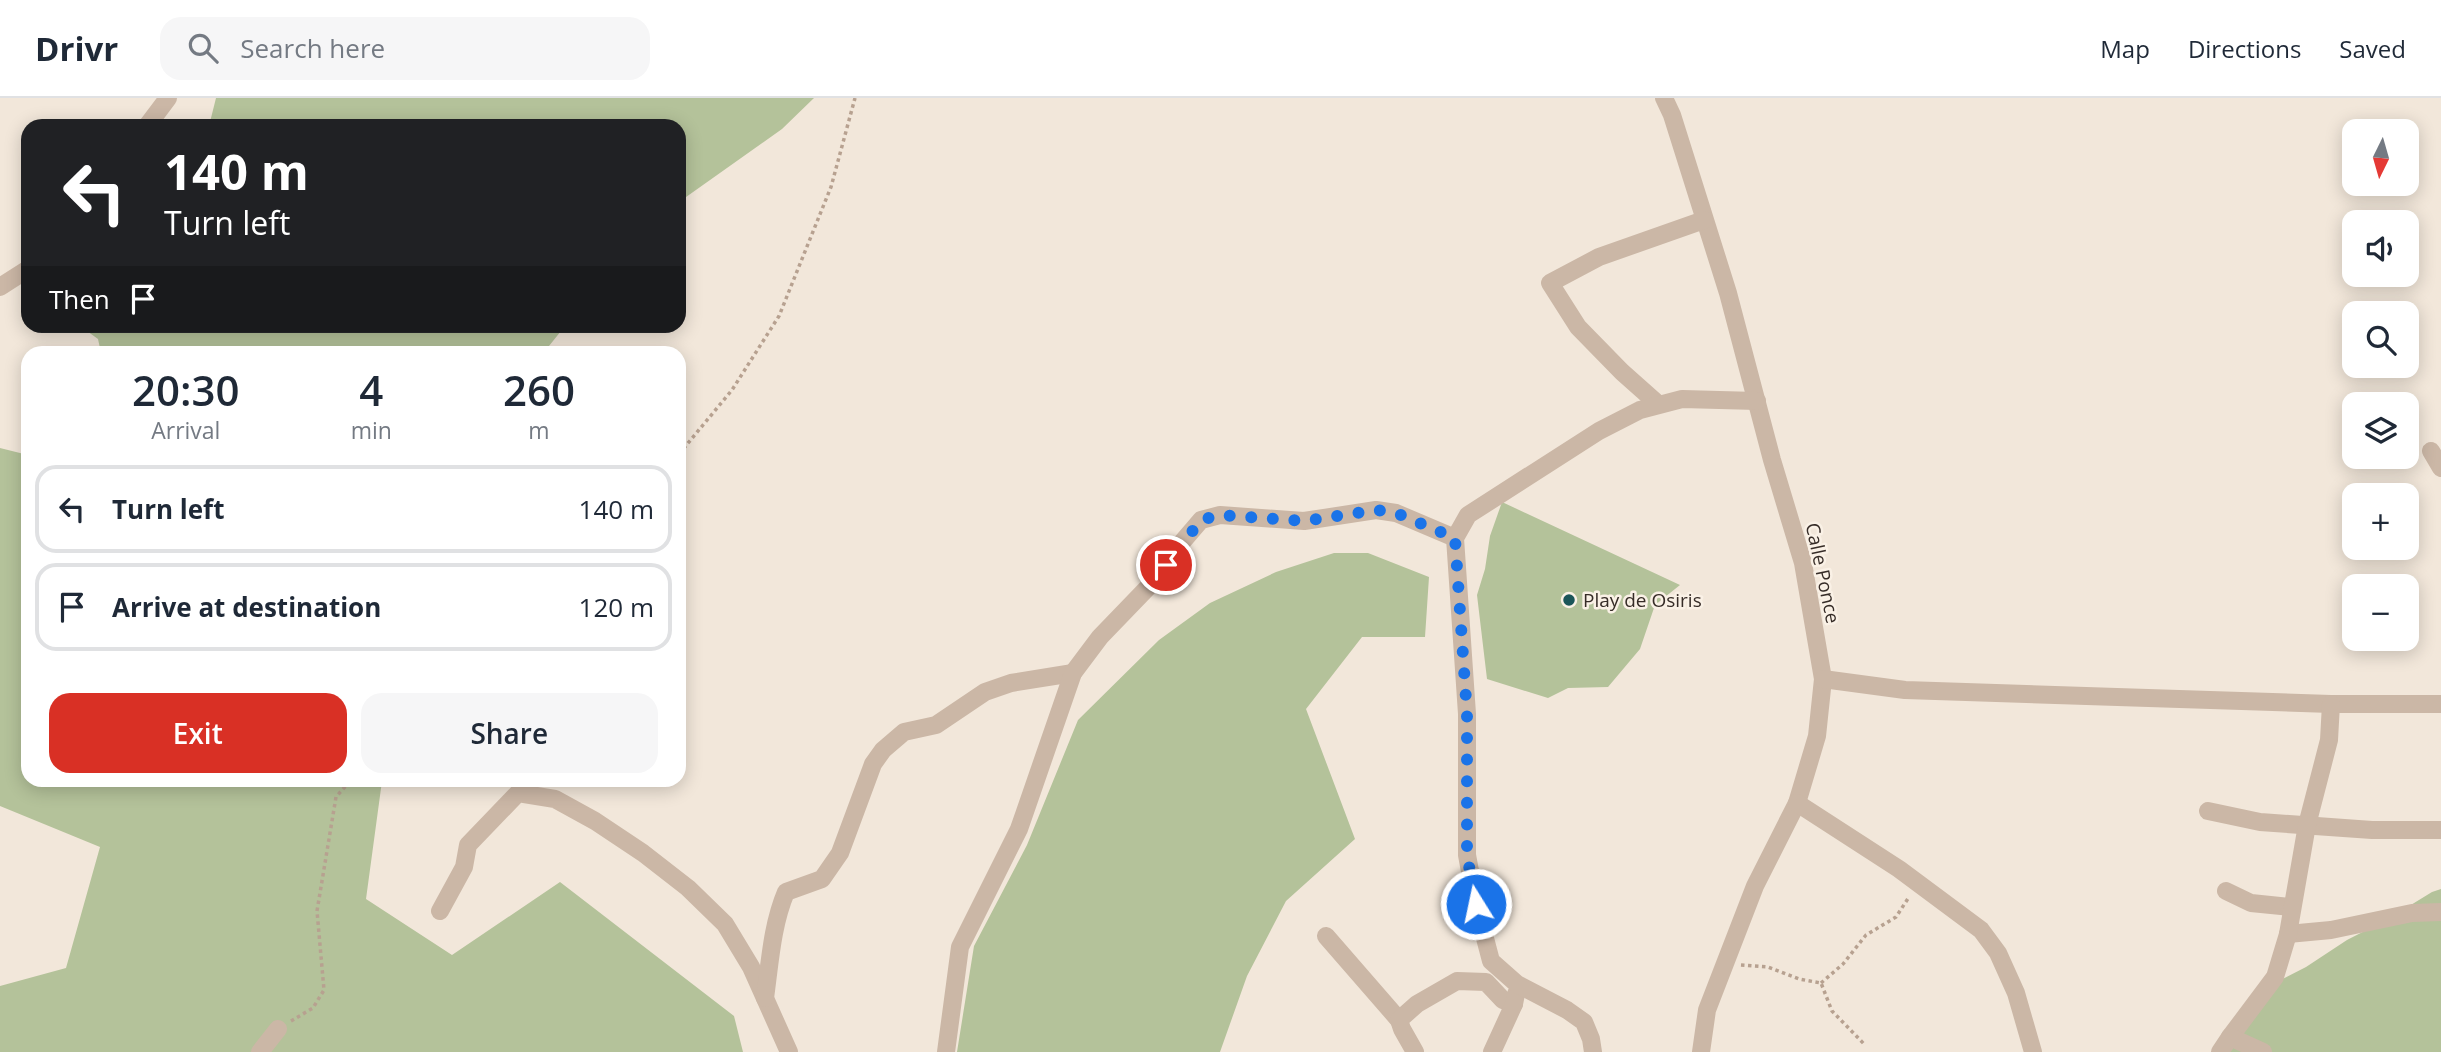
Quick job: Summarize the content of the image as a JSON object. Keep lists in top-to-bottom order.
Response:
{
  "streets": {
    "street": ["Calle Ponce"]
  },
  "places": ["Play de Osiris"],
  "north": "bottom",
  "page": {
    "header": "Drivr",
    "search": "Search here",
    "nav": ["Map", "Directions", "Saved"],
    "map_buttons": ["+", "−"],
    "turn": ["140 m", "Turn left"],
    "then": "Then",
    "eta": [
      "20:30",
      "Arrival",
      "4",
      "min",
      "260",
      "m"
    ],
    "list": [
      {
        "name": "Turn left",
        "value": "140 m"
      },
      {
        "name": "Arrive at destination",
        "value": "120 m"
      }
    ],
    "buttons": ["Exit", "Share"]
  }
}
